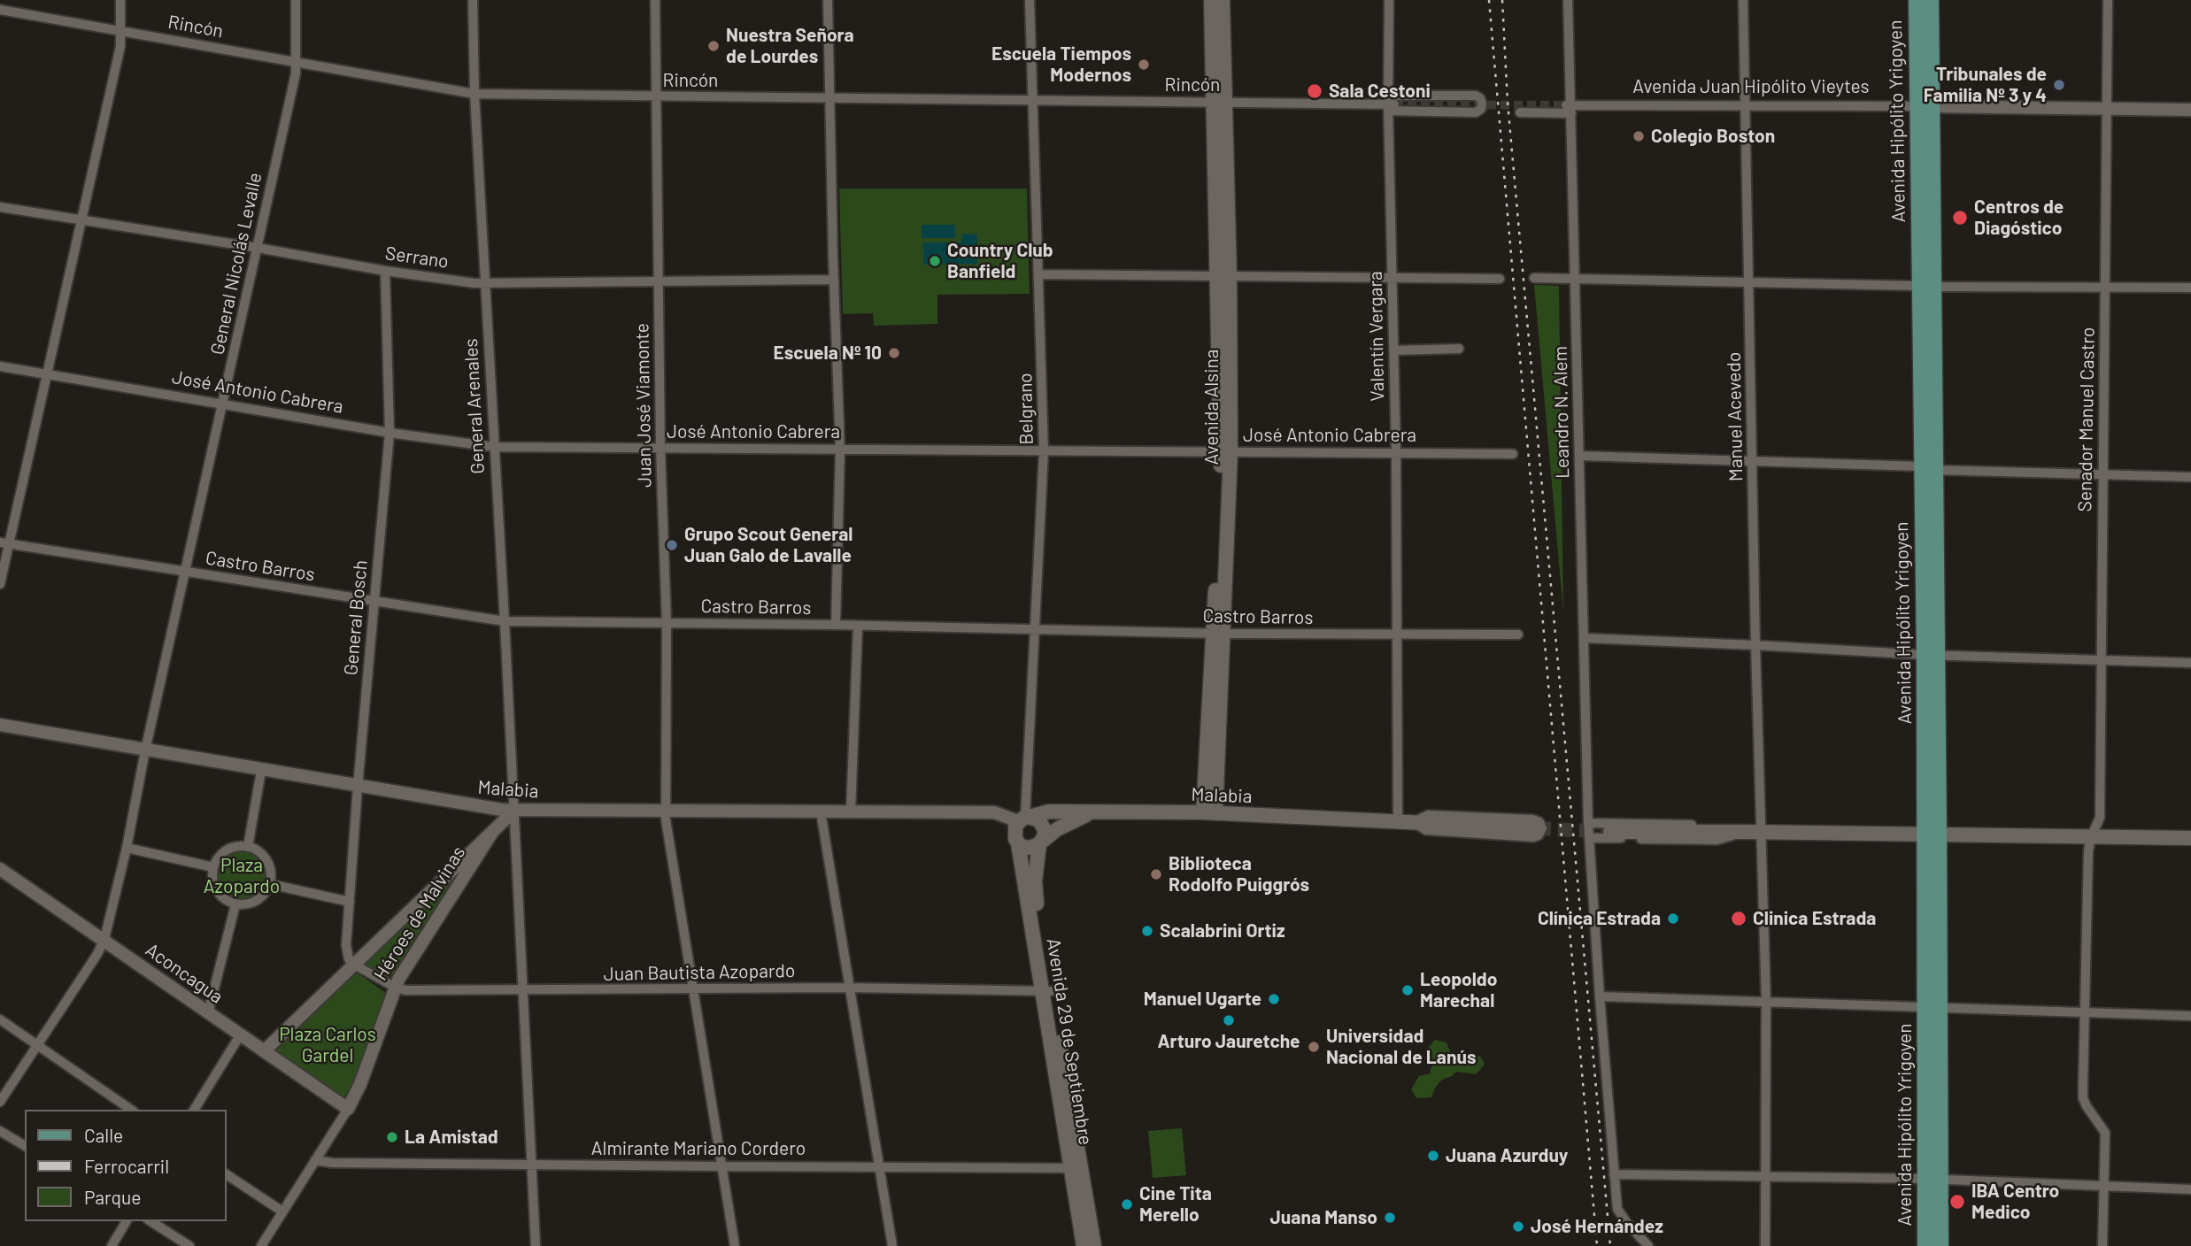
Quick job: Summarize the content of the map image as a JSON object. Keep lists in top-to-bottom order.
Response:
{
  "streets": {
    "main road": [
      "Avenida Hipólito Yrigoyen",
      "Avenida Alsina",
      "Malabia",
      "Avenida 29 de Septiembre"
    ],
    "street": [
      "Rincón",
      "Avenida Juan Hipólito Vieytes",
      "Serrano",
      "General Nicolás Levalle",
      "Valentín Vergara",
      "José Antonio Cabrera",
      "Juan José Viamonte",
      "General Arenales",
      "Belgrano",
      "Leandro N. Alem",
      "Manuel Acevedo",
      "Senador Manuel Castro",
      "Castro Barros",
      "General Bosch",
      "Héroes de Malvinas",
      "Juan Bautista Azopardo",
      "Aconcagua",
      "Almirante Mariano Cordero"
    ]
  },
  "crossings": [
    ["Rincón", "General Nicolás Levalle"],
    ["Rincón", "Valentín Vergara"],
    ["Rincón", "Juan José Viamonte"],
    ["Rincón", "General Arenales"],
    ["Rincón", "Avenida Alsina"],
    ["Rincón", "Belgrano"],
    ["Avenida Juan Hipólito Vieytes", "Avenida Hipólito Yrigoyen"],
    ["Avenida Juan Hipólito Vieytes", "Leandro N. Alem"],
    ["Avenida Juan Hipólito Vieytes", "Manuel Acevedo"],
    ["Avenida Juan Hipólito Vieytes", "Senador Manuel Castro"],
    ["Serrano", "General Nicolás Levalle"],
    ["Serrano", "Juan José Viamonte"],
    ["Serrano", "General Arenales"],
    ["Serrano", "General Bosch"],
    ["General Nicolás Levalle", "José Antonio Cabrera"],
    ["General Nicolás Levalle", "Castro Barros"],
    ["General Nicolás Levalle", "Malabia"],
    ["General Nicolás Levalle", "Aconcagua"],
    ["Valentín Vergara", "José Antonio Cabrera"],
    ["Valentín Vergara", "Castro Barros"],
    ["Valentín Vergara", "Malabia"],
    ["José Antonio Cabrera", "Juan José Viamonte"],
    ["José Antonio Cabrera", "General Arenales"],
    ["José Antonio Cabrera", "Avenida Alsina"],
    ["José Antonio Cabrera", "Belgrano"],
    ["José Antonio Cabrera", "General Bosch"],
    ["Juan José Viamonte", "Castro Barros"],
    ["Juan José Viamonte", "Malabia"],
    ["Juan José Viamonte", "Juan Bautista Azopardo"],
    ["Juan José Viamonte", "Almirante Mariano Cordero"],
    ["General Arenales", "Castro Barros"],
    ["General Arenales", "Malabia"],
    ["General Arenales", "Héroes de Malvinas"],
    ["General Arenales", "Juan Bautista Azopardo"],
    ["General Arenales", "Almirante Mariano Cordero"],
    ["Avenida Alsina", "Castro Barros"],
    ["Avenida Alsina", "Malabia"],
    ["Belgrano", "Castro Barros"],
    ["Belgrano", "Malabia"],
    ["Belgrano", "Avenida 29 de Septiembre"],
    ["Castro Barros", "General Bosch"],
    ["General Bosch", "Malabia"],
    ["General Bosch", "Héroes de Malvinas"],
    ["General Bosch", "Juan Bautista Azopardo"],
    ["Malabia", "Héroes de Malvinas"],
    ["Malabia", "Avenida 29 de Septiembre"],
    ["Héroes de Malvinas", "Juan Bautista Azopardo"],
    ["Héroes de Malvinas", "Aconcagua"],
    ["Héroes de Malvinas", "Almirante Mariano Cordero"],
    ["Juan Bautista Azopardo", "Avenida 29 de Septiembre"],
    ["Avenida 29 de Septiembre", "Almirante Mariano Cordero"]
  ],
  "parks": ["Plaza Azopardo", "Plaza Carlos Gardel"],
  "places": [
    "Nuestra Señora de Lourdes",
    "Escuela Tiempos Modernos",
    "Tribunales de Familia Nº 3 y 4",
    "Sala Cestoni",
    "Colegio Boston",
    "Centros de Diagóstico",
    "Country Club Banfield",
    "Escuela Nº 10",
    "Grupo Scout General Juan Galo de Lavalle",
    "Biblioteca Rodolfo Puiggrós",
    "Clínica Estrada",
    "Clinica Estrada",
    "Scalabrini Ortiz",
    "Leopoldo Marechal",
    "Manuel Ugarte",
    "Arturo Jauretche",
    "Universidad Nacional de Lanús",
    "La Amistad",
    "Juana Azurduy",
    "IBA Centro Medico",
    "Cine Tita Merello",
    "Juana Manso",
    "José Hernández"
  ],
  "legend": ["Calle", "Ferrocarril", "Parque"]
}
